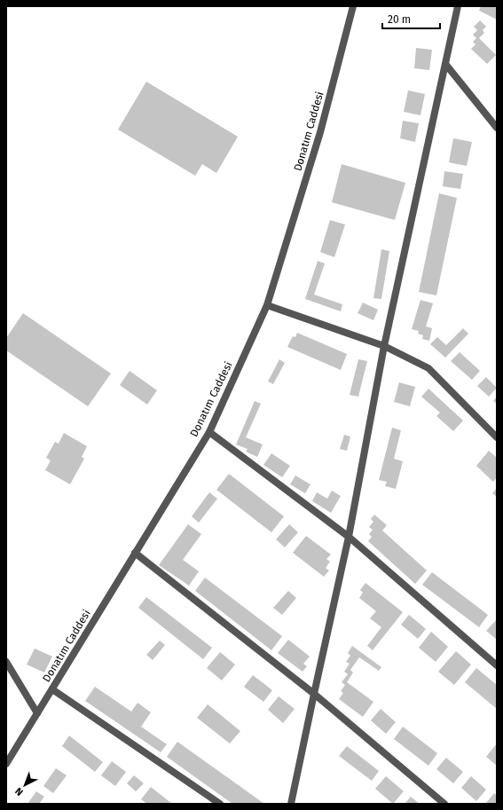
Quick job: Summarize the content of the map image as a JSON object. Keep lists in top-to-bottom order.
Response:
{
  "streets": {
    "street": ["Donatım Caddesi"]
  },
  "scale_bar": "20 m",
  "north": "bottom left"
}
